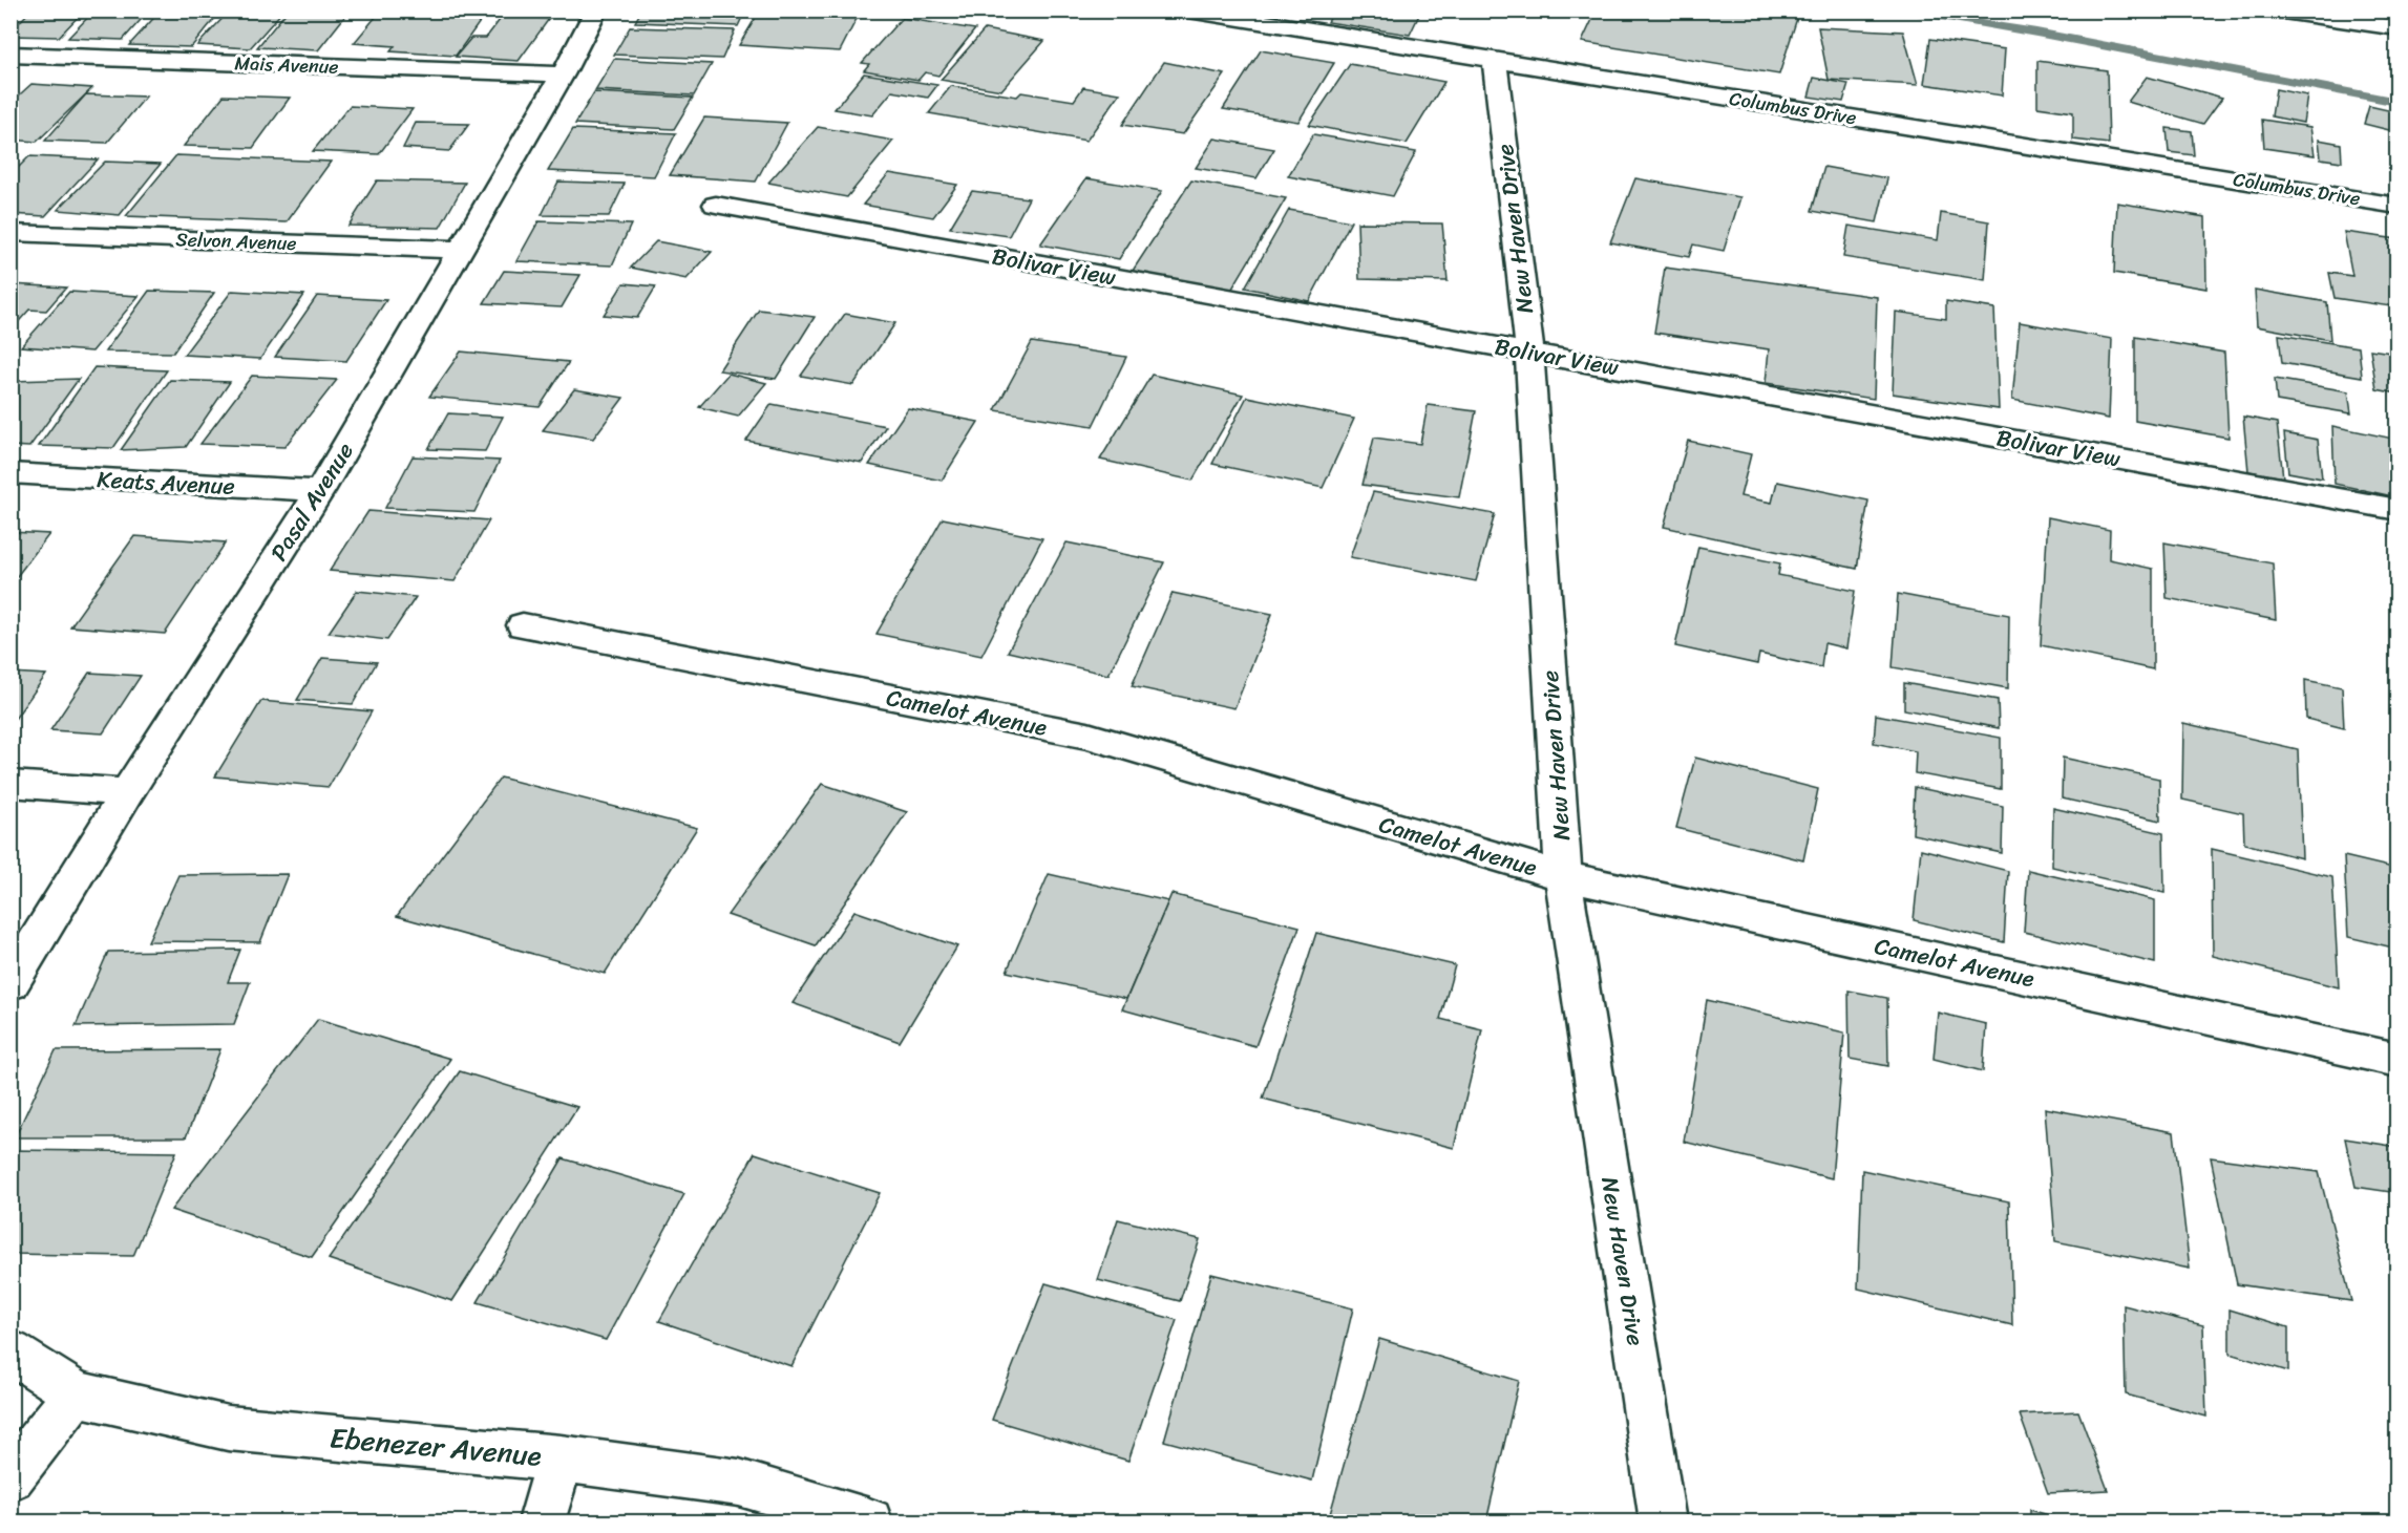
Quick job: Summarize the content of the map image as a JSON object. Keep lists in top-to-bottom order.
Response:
{
  "streets": {
    "main road": [
      "Mais Avenue",
      "Columbus Drive",
      "New Haven Drive",
      "Selvon Avenue",
      "Bolivar View",
      "Keats Avenue",
      "Pasal Avenue",
      "Camelot Avenue",
      "Ebenezer Avenue"
    ]
  },
  "crossings": [
    ["Mais Avenue", "Pasal Avenue"],
    ["Columbus Drive", "New Haven Drive"],
    ["New Haven Drive", "Bolivar View"],
    ["New Haven Drive", "Camelot Avenue"],
    ["Selvon Avenue", "Pasal Avenue"],
    ["Keats Avenue", "Pasal Avenue"]
  ]
}
